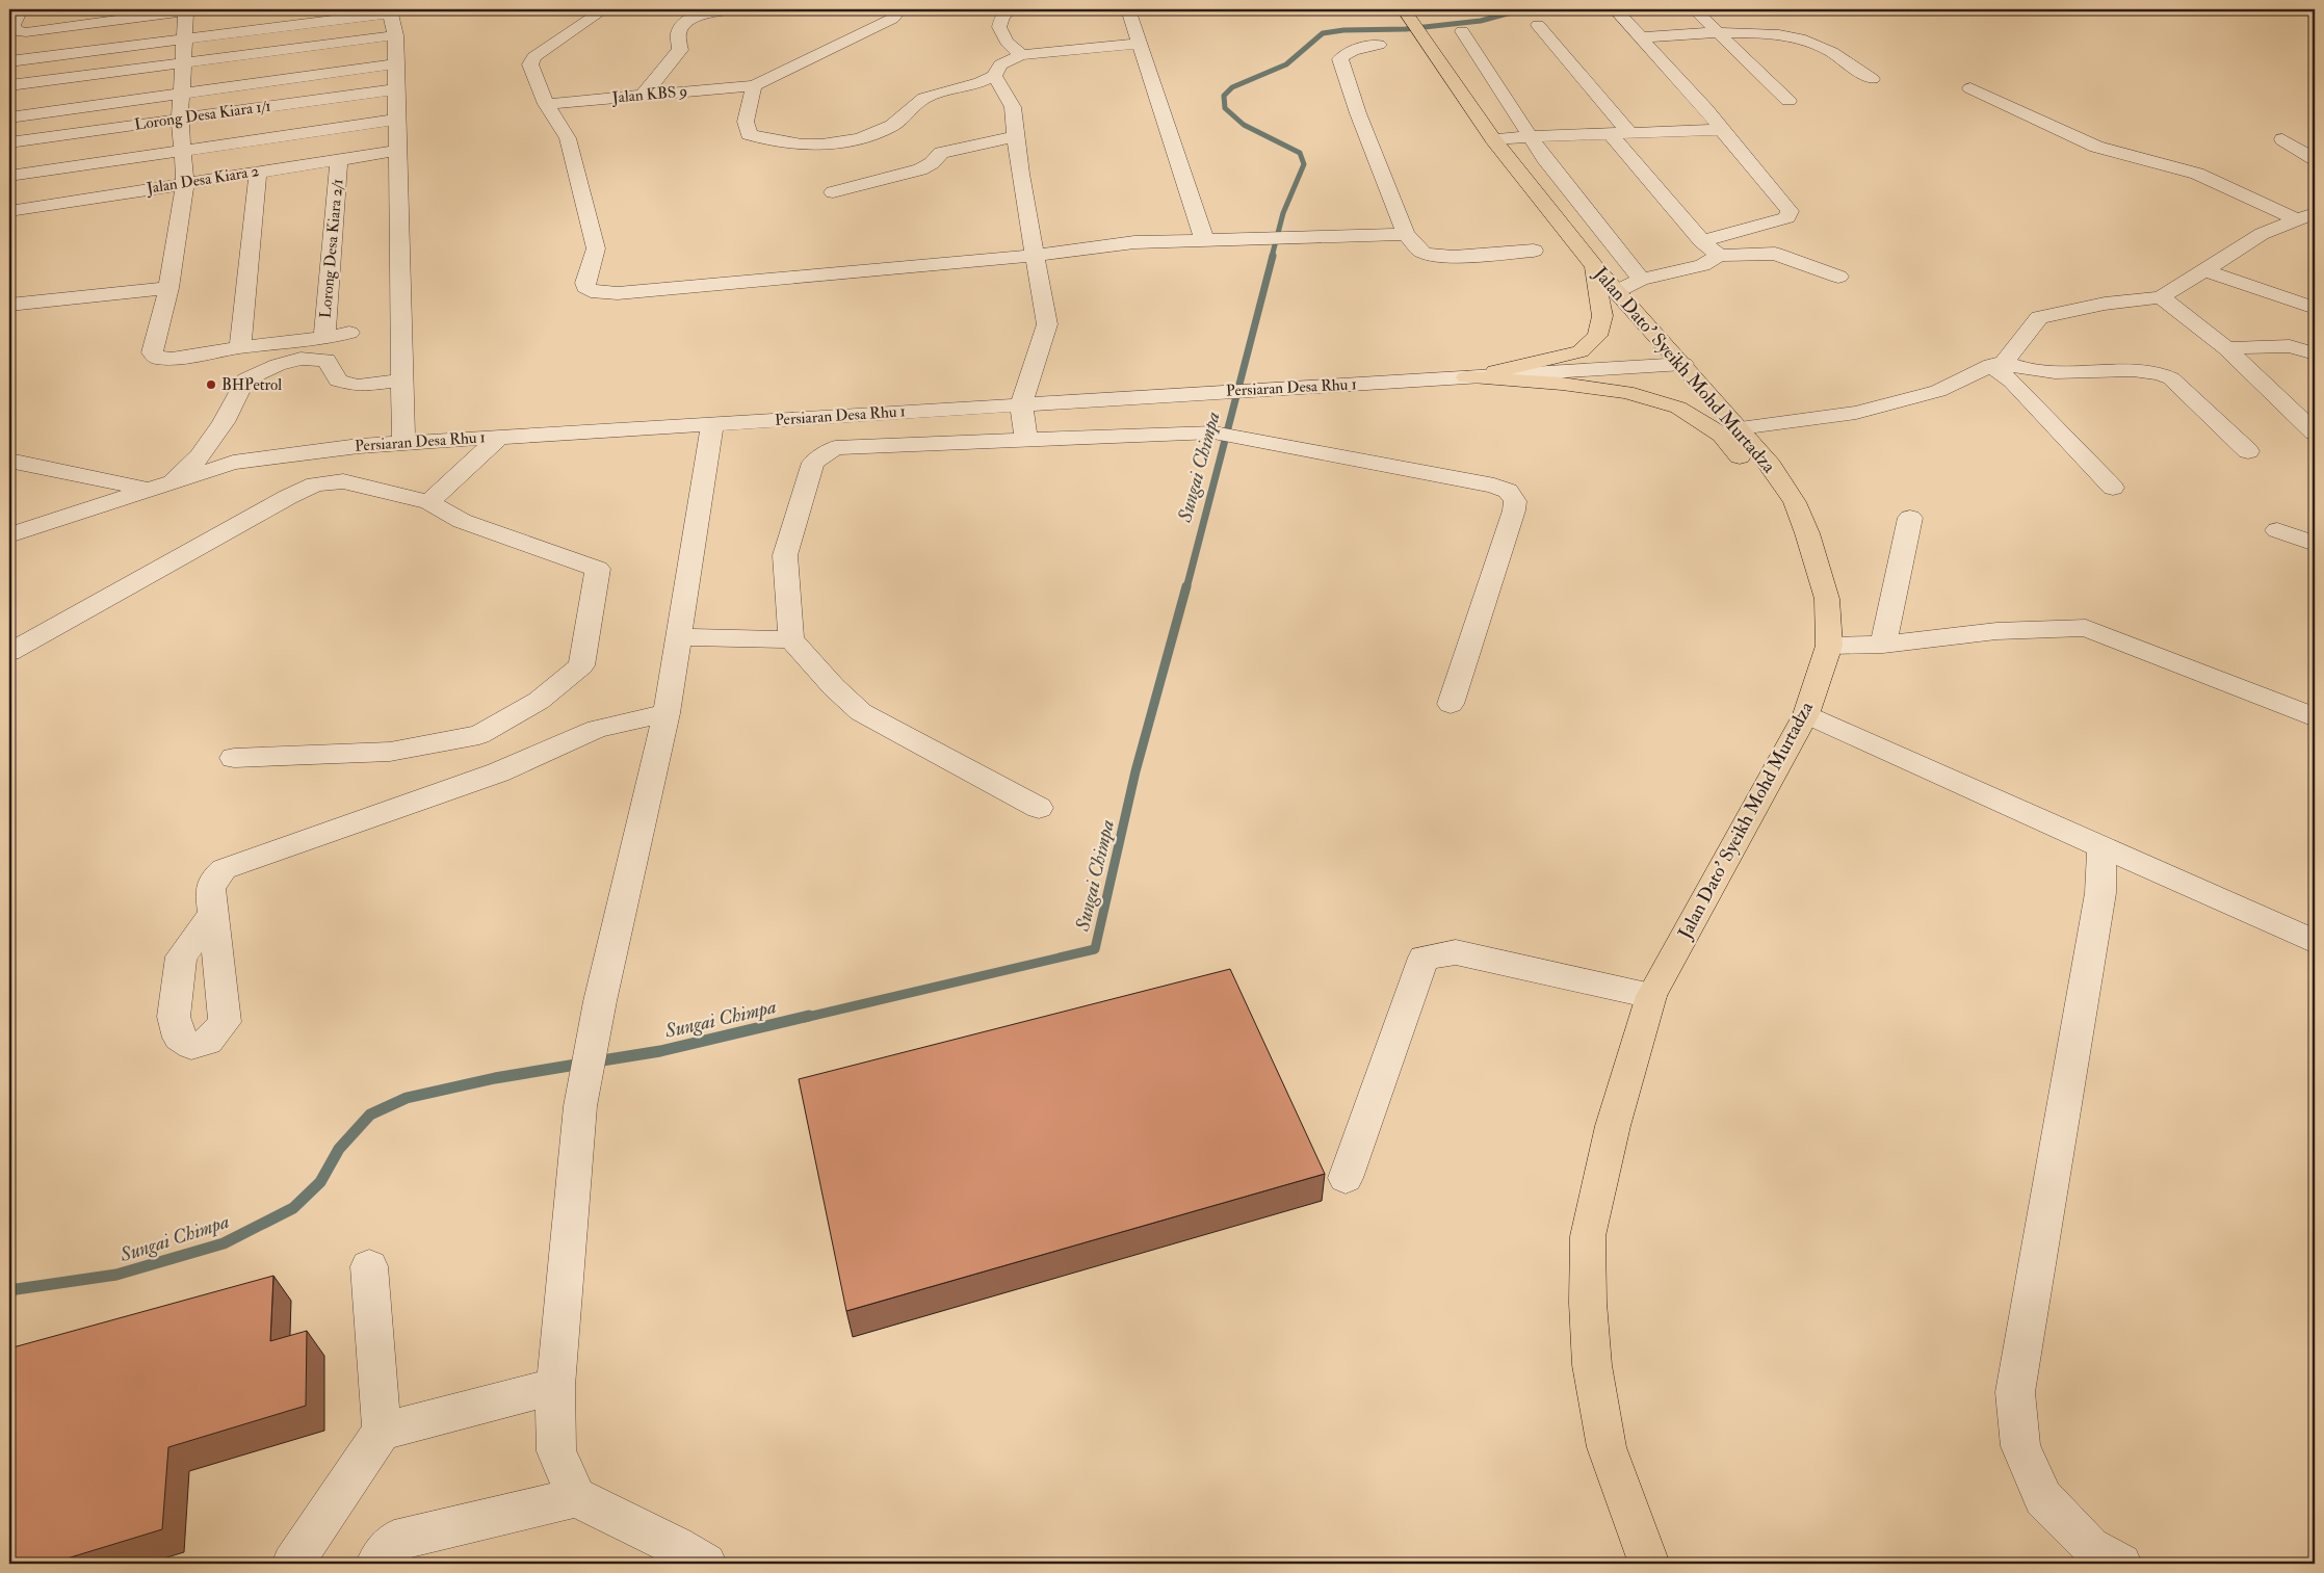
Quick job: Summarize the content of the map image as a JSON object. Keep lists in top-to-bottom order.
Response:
{
  "streets": {
    "main road": ["Jalan Dato' Syeikh Mohd Murtadza"],
    "street": [
      "Jalan KBS 9",
      "Lorong Desa Kiara 1/1",
      "Jalan Desa Kiara 2",
      "Lorong Desa Kiara 2/1",
      "Persiaran Desa Rhu 1"
    ]
  },
  "crossings": [
    ["Jalan Desa Kiara 2", "Lorong Desa Kiara 2/1"],
    ["Jalan Dato' Syeikh Mohd Murtadza", "Persiaran Desa Rhu 1"]
  ],
  "water": ["Sungai Chimpa"],
  "places": ["BHPetrol"]
}
